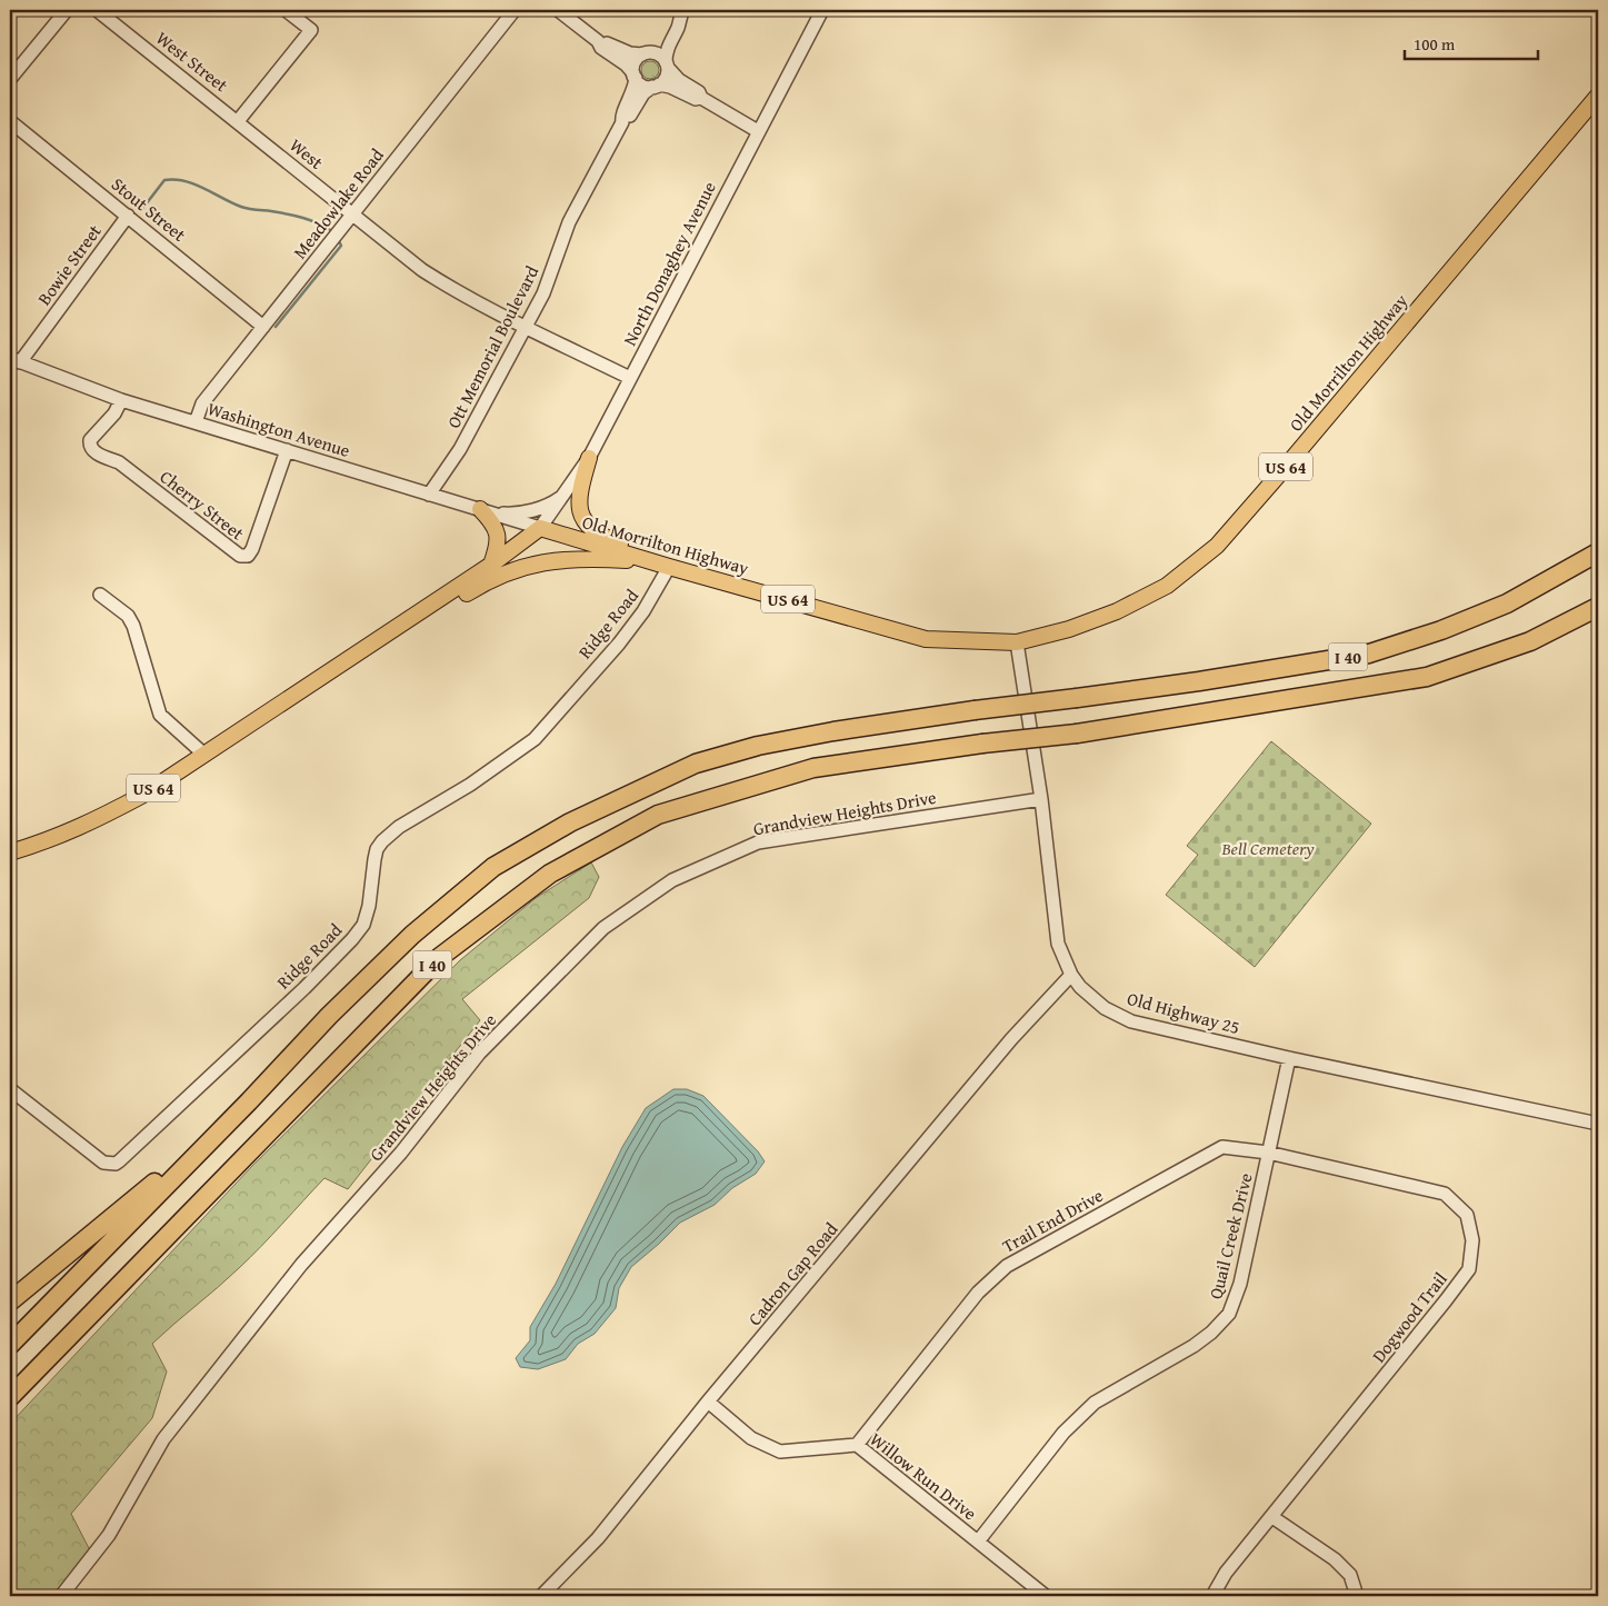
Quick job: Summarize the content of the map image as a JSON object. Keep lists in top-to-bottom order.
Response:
{
  "streets": {
    "highway": ["I 40"],
    "main road": ["Old Morrilton Highway", "US 64"],
    "street": [
      "West Street",
      "West",
      "Meadowlake Road",
      "Stout Street",
      "North Donaghey Avenue",
      "Bowie Street",
      "Ott Memorial Boulevard",
      "Washington Avenue",
      "Cherry Street",
      "Ridge Road",
      "Grandview Heights Drive",
      "Old Highway 25",
      "Trail End Drive",
      "Quail Creek Drive",
      "Cadron Gap Road",
      "Dogwood Trail",
      "Willow Run Drive"
    ]
  },
  "crossings": [
    ["West Street", "West"],
    ["West", "Meadowlake Road"],
    ["West", "North Donaghey Avenue"],
    ["West", "Ott Memorial Boulevard"],
    ["Meadowlake Road", "Stout Street"],
    ["Meadowlake Road", "Washington Avenue"],
    ["Stout Street", "Bowie Street"],
    ["North Donaghey Avenue", "Old Morrilton Highway"],
    ["North Donaghey Avenue", "Washington Avenue"],
    ["North Donaghey Avenue", "US 64"],
    ["Bowie Street", "Washington Avenue"],
    ["Ott Memorial Boulevard", "Washington Avenue"],
    ["Old Morrilton Highway", "Washington Avenue"],
    ["Old Morrilton Highway", "US 64"],
    ["Old Morrilton Highway", "Ridge Road"],
    ["Old Morrilton Highway", "Old Highway 25"],
    ["Washington Avenue", "US 64"],
    ["Washington Avenue", "Cherry Street"],
    ["Grandview Heights Drive", "Old Highway 25"],
    ["Old Highway 25", "Quail Creek Drive"],
    ["Old Highway 25", "Cadron Gap Road"],
    ["Trail End Drive", "Quail Creek Drive"],
    ["Trail End Drive", "Dogwood Trail"],
    ["Trail End Drive", "Willow Run Drive"],
    ["Quail Creek Drive", "Dogwood Trail"],
    ["Quail Creek Drive", "Willow Run Drive"],
    ["Cadron Gap Road", "Willow Run Drive"]
  ],
  "parks": ["Bell Cemetery"],
  "scale_bar": "100 m"
}
